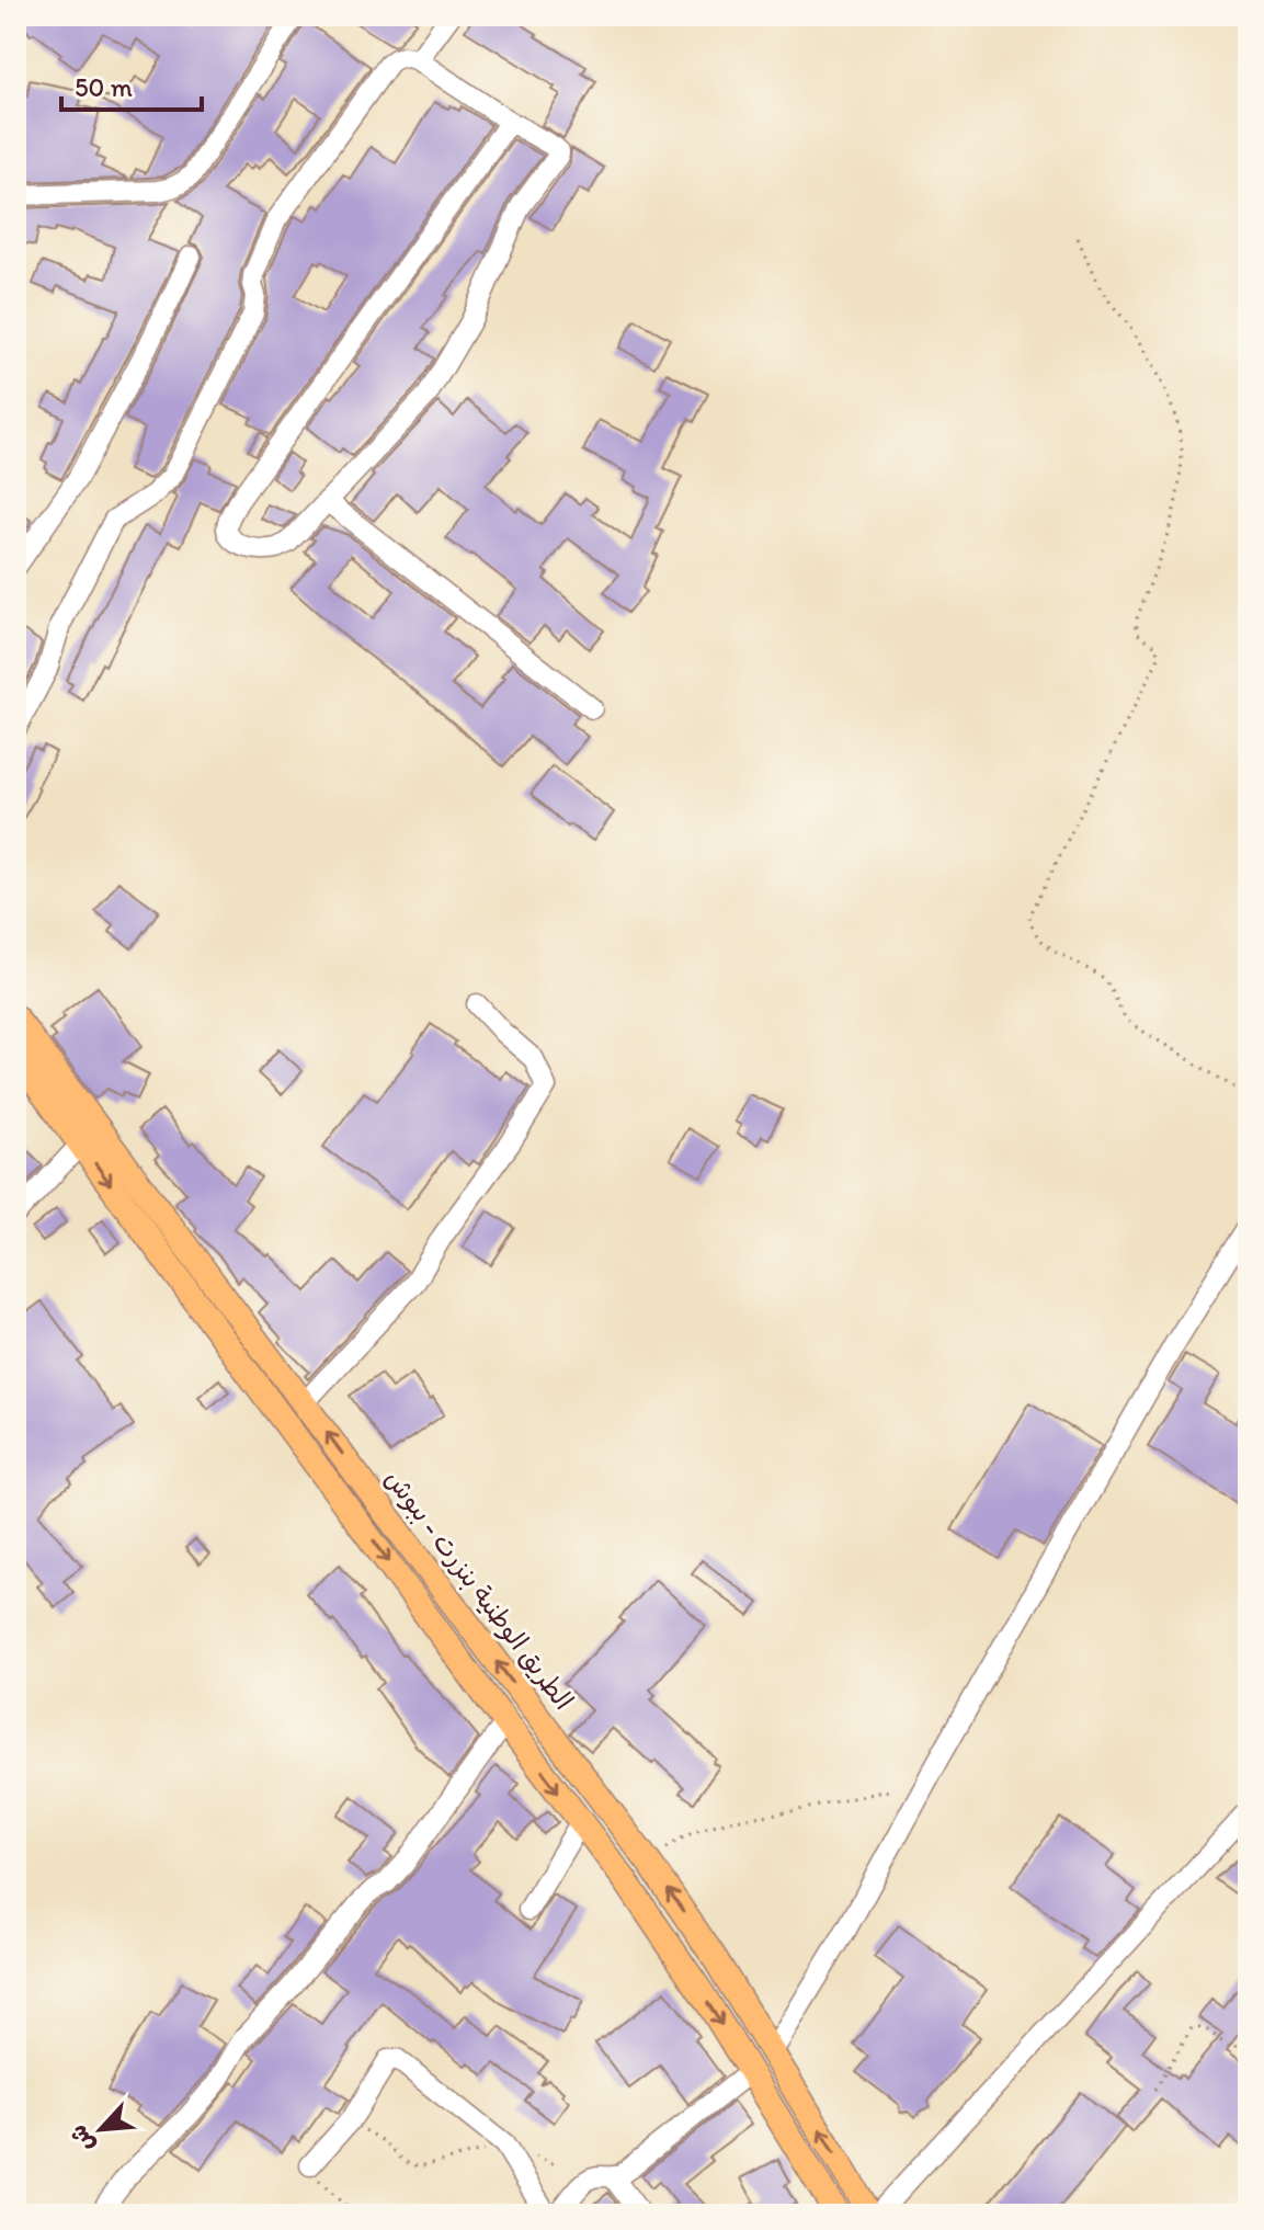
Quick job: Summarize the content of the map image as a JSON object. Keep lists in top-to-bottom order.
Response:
{
  "streets": {
    "main road": ["الطريق الوطنية بنزرت - ببوش"]
  },
  "scale_bar": "50 m",
  "north": "bottom left"
}
